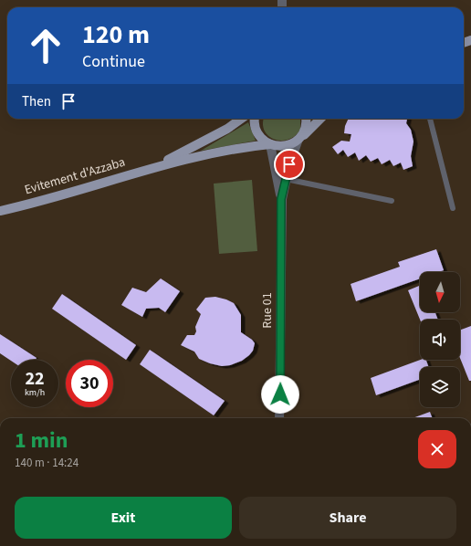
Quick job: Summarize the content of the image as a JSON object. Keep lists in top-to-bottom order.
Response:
{
  "streets": {
    "main road": ["Evitement d'Azzaba"],
    "street": ["Rue 01"]
  },
  "north": "bottom",
  "page": {
    "turn": ["120 m", "Continue"],
    "then": "Then",
    "speed": "22 km/h",
    "limit": "30",
    "heading": ["1 min", "140 m · 14:24"],
    "buttons": ["Exit", "Share"]
  }
}
